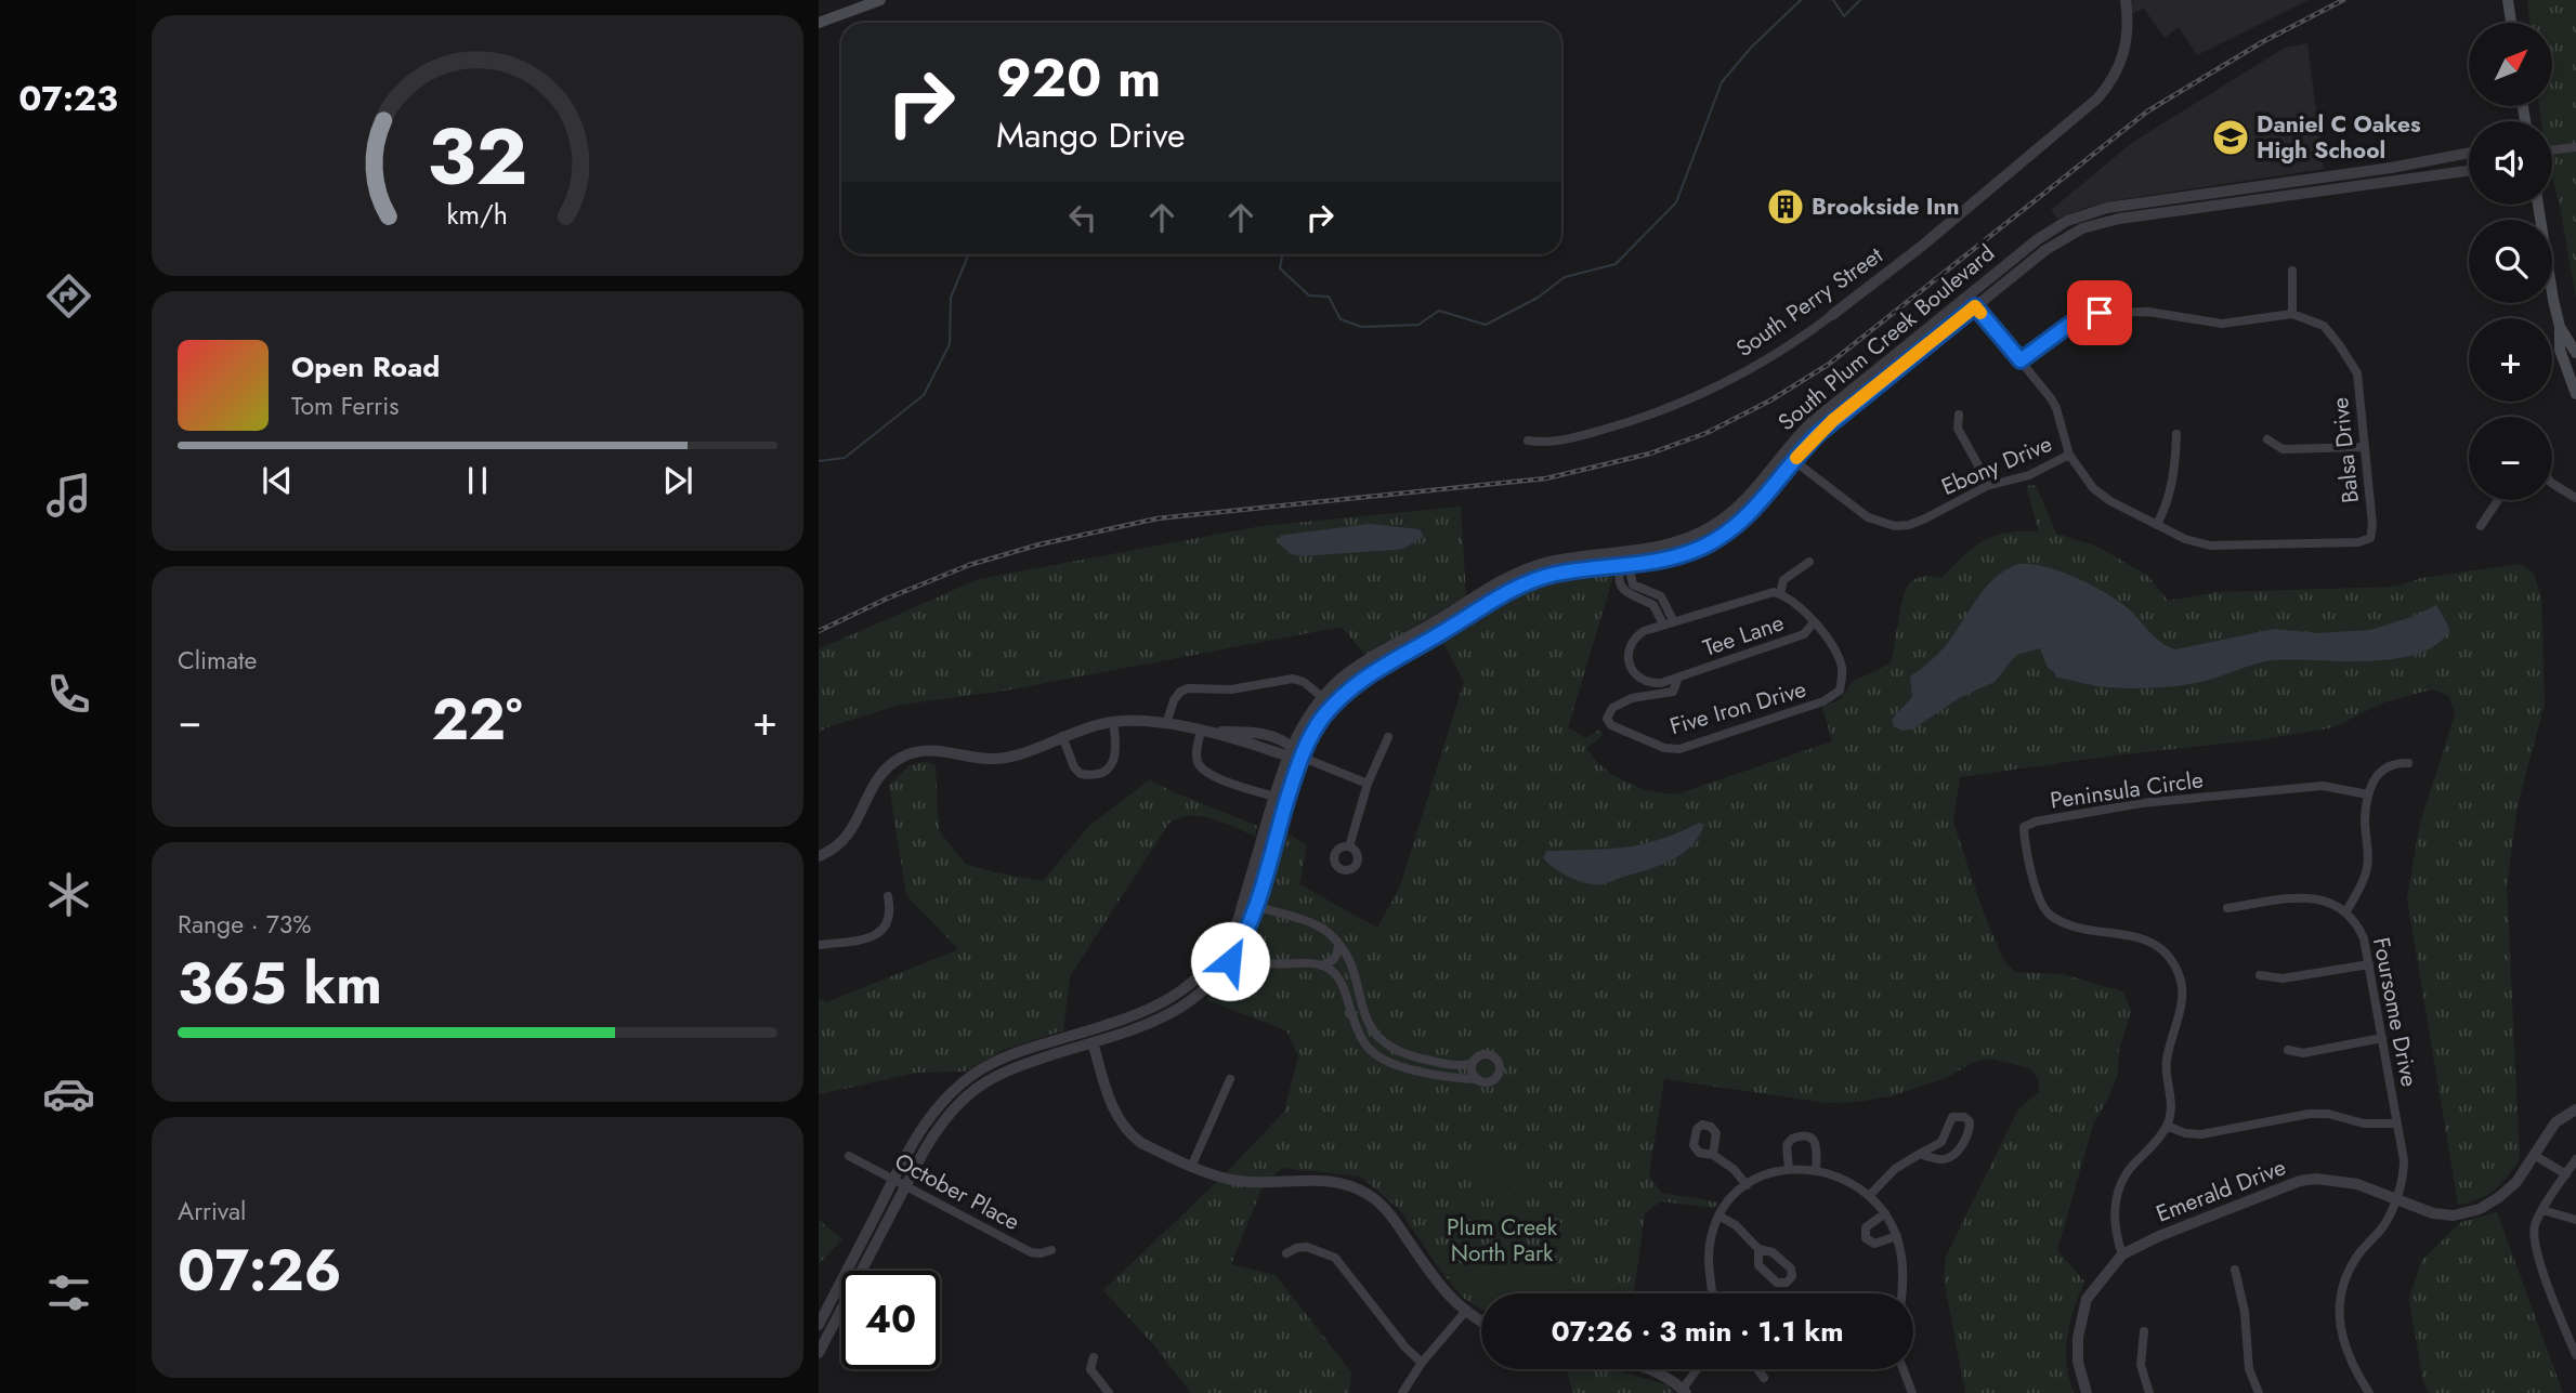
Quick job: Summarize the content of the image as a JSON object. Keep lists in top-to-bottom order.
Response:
{
  "streets": {
    "street": [
      "South Perry Street",
      "South Plum Creek Boulevard",
      "Balsa Drive",
      "Ebony Drive",
      "Tee Lane",
      "Five Iron Drive",
      "Peninsula Circle",
      "Foursome Drive",
      "Emerald Drive",
      "October Place"
    ]
  },
  "crossings": [
    ["South Plum Creek Boulevard", "Ebony Drive"],
    ["South Plum Creek Boulevard", "October Place"],
    ["Tee Lane", "Five Iron Drive"],
    ["Foursome Drive", "Emerald Drive"]
  ],
  "parks": ["Plum Creek North Park"],
  "places": {
    "school or university": ["Daniel C Oakes High School"],
    "building": ["Brookside Inn"]
  },
  "north": "top right",
  "page": {
    "tabs": "07:23",
    "map_buttons": ["+", "−"],
    "turn": ["920 m", "Mango Drive"],
    "song": ["Open Road", "Tom Ferris"],
    "tile": [
      "Climate",
      ["Range · 73%", "365 km"],
      ["Arrival", "07:26"]
    ],
    "heat": ["−", "22°", "+"],
    "limit": "40",
    "trip": "07:26 · 3 min · 1.1 km",
    "gauge": ["32", "km/h"]
  }
}
